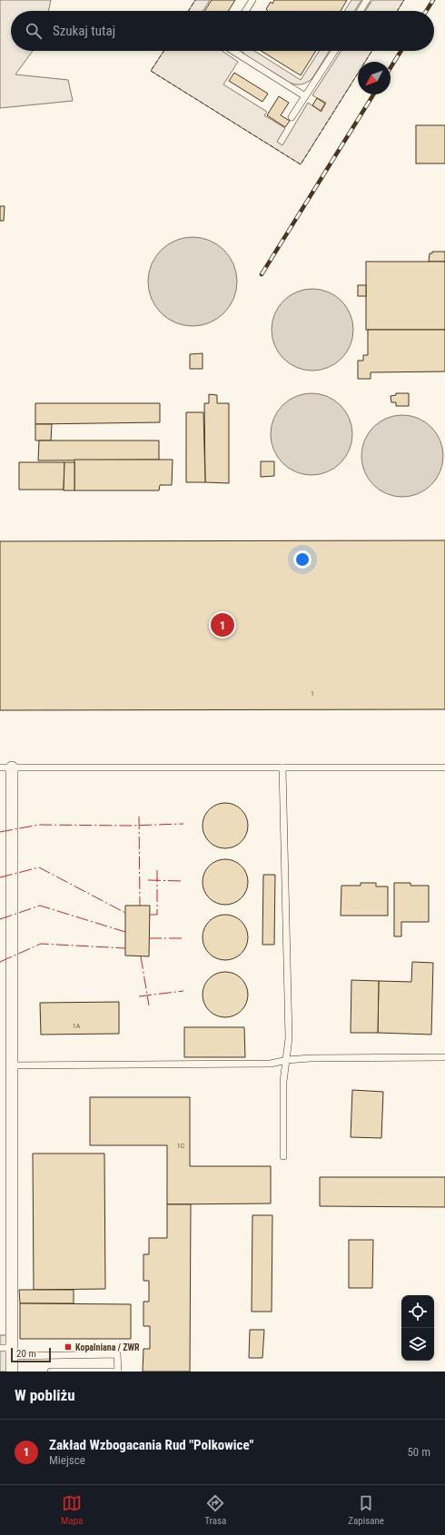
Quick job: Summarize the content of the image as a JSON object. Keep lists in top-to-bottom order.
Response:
{
  "places": {
    "transit": ["Kopalniana / ZWR"]
  },
  "house_numbers": ["1", "1A", "1C"],
  "scale_bar": "20 m",
  "north": "bottom left",
  "page": {
    "search": "Szukaj tutaj",
    "pins": "1",
    "scale": "20 m",
    "heading": "W pobliżu",
    "list": [
      {
        "mark": "1",
        "name": "Zakład Wzbogacania Rud \"Polkowice\"",
        "note": "Miejsce",
        "value": "50 m"
      }
    ],
    "nav": ["Mapa", "Trasa", "Zapisane"]
  }
}
